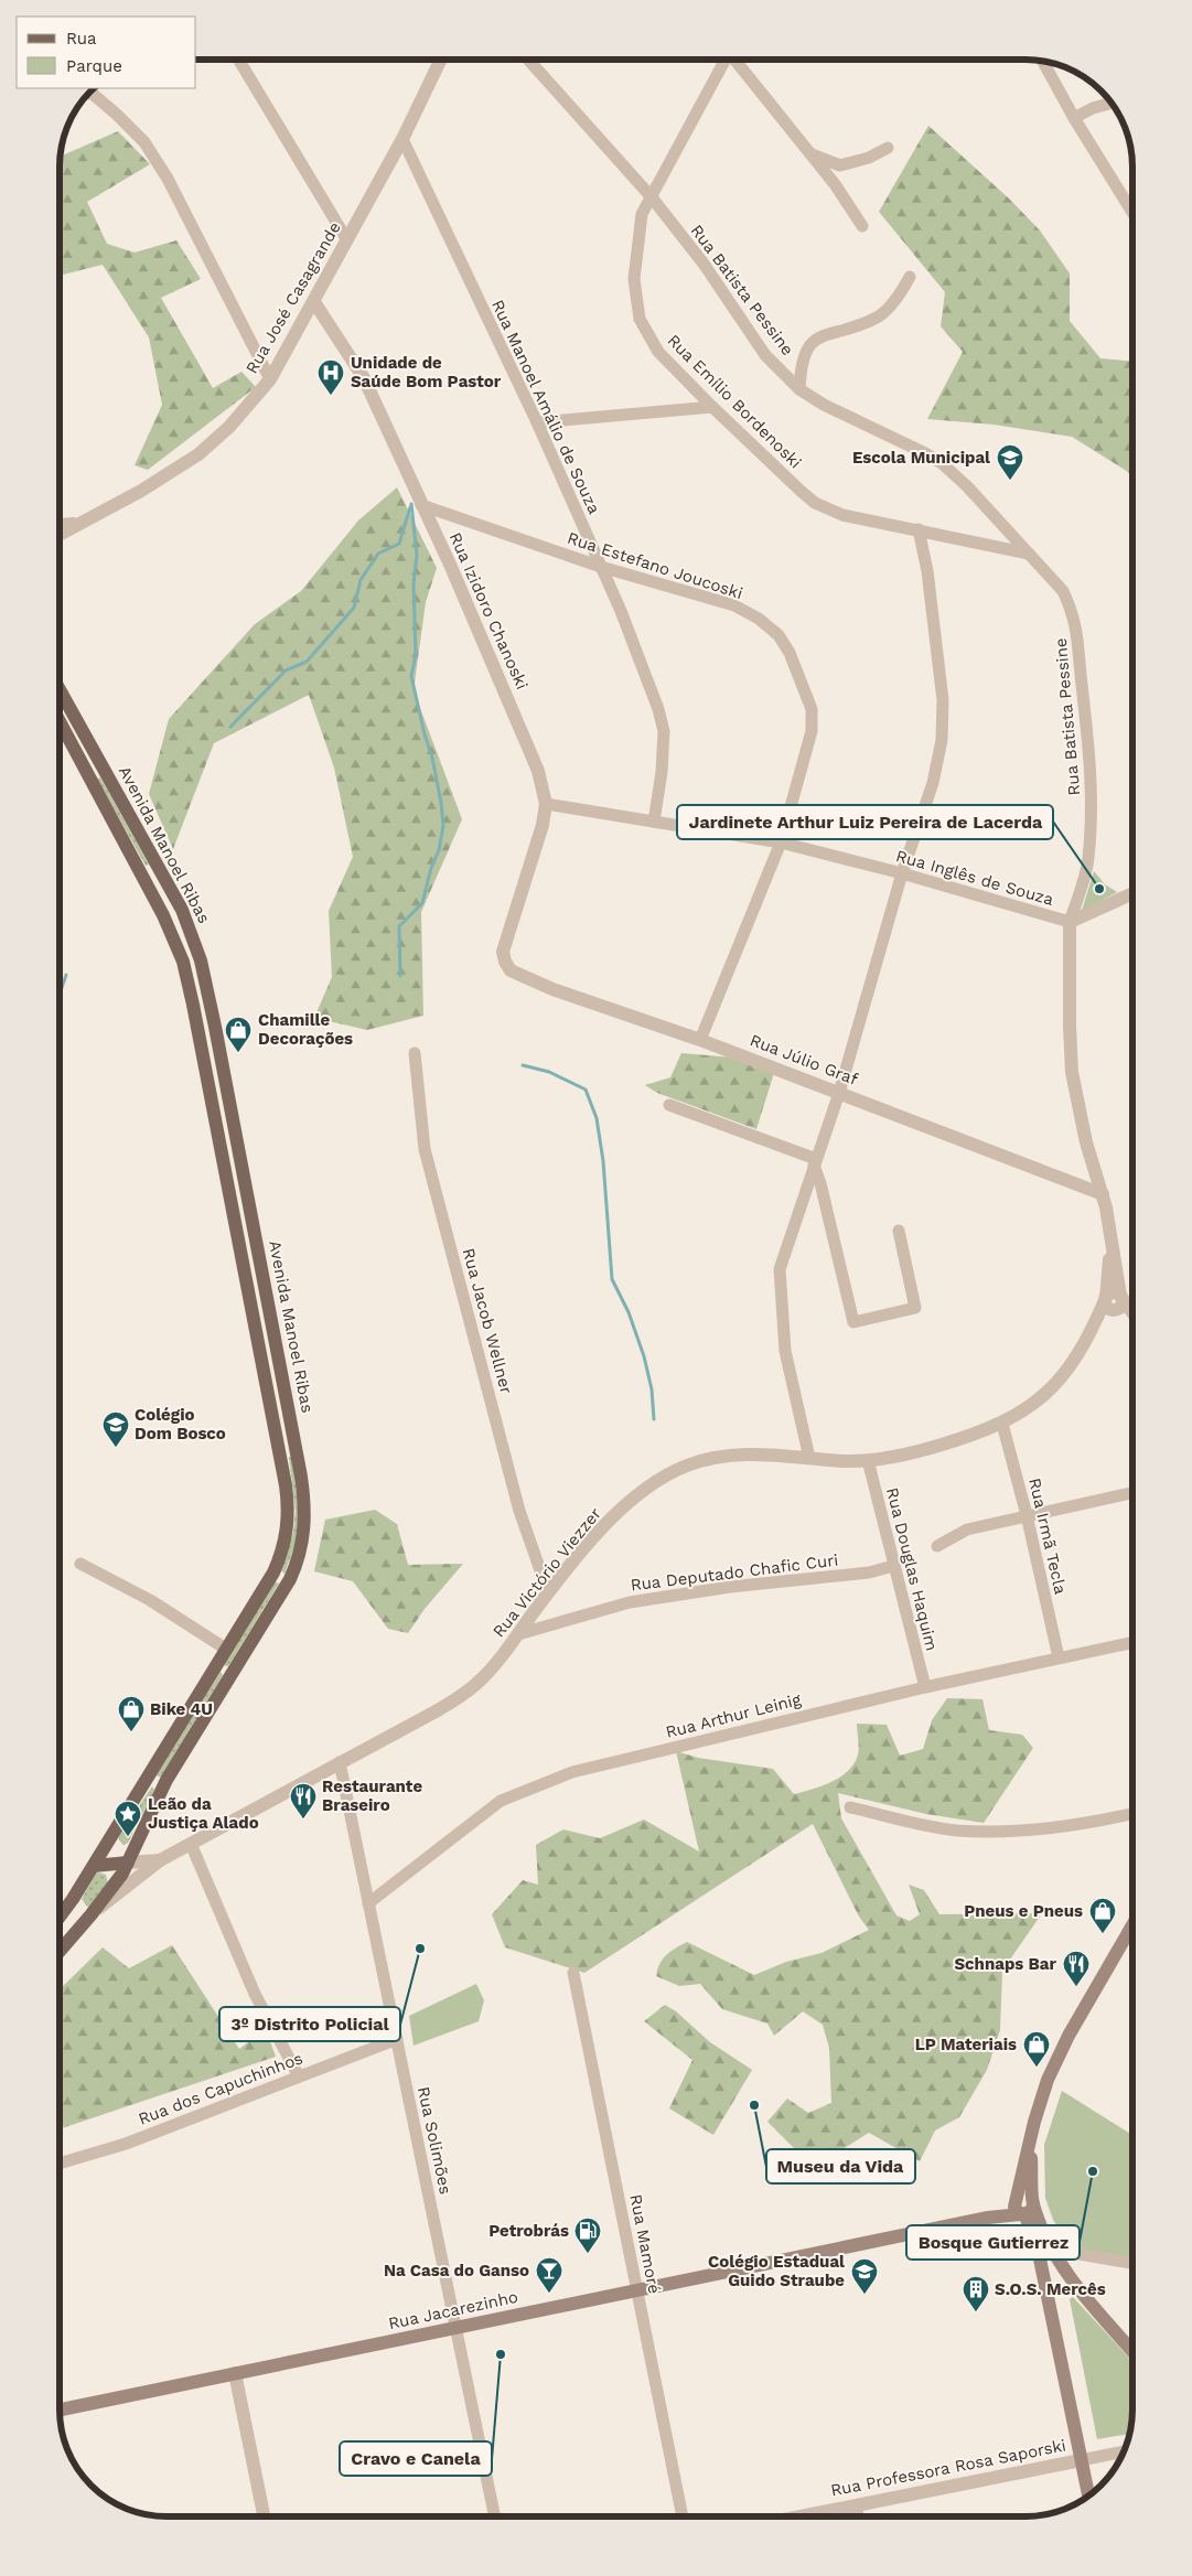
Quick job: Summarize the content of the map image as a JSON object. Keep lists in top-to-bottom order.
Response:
{
  "streets": {
    "main road": ["Avenida Manoel Ribas", "Rua Jacarezinho"],
    "street": [
      "Rua Batista Pessine",
      "Rua José Casagrande",
      "Rua Emílio Bordenoski",
      "Rua Manoel Amálio de Souza",
      "Rua Estefano Joucoski",
      "Rua Izidoro Chanoski",
      "Rua Inglês de Souza",
      "Rua Júlio Graf",
      "Rua Jacob Wellner",
      "Rua Irmã Tecla",
      "Rua Douglas Haquim",
      "Rua Victório Viezzer",
      "Rua Deputado Chafic Curi",
      "Rua Arthur Leinig",
      "Rua dos Capuchinhos",
      "Rua Solimões",
      "Rua Mamoré",
      "Rua Professora Rosa Saporski"
    ]
  },
  "crossings": [
    ["Rua Batista Pessine", "Rua Emílio Bordenoski"],
    ["Rua Batista Pessine", "Rua Inglês de Souza"],
    ["Rua José Casagrande", "Rua Manoel Amálio de Souza"],
    ["Rua José Casagrande", "Rua Izidoro Chanoski"],
    ["Rua Manoel Amálio de Souza", "Rua Estefano Joucoski"],
    ["Rua Manoel Amálio de Souza", "Rua Inglês de Souza"],
    ["Rua Estefano Joucoski", "Rua Izidoro Chanoski"],
    ["Rua Estefano Joucoski", "Rua Inglês de Souza"],
    ["Rua Estefano Joucoski", "Rua Júlio Graf"],
    ["Rua Izidoro Chanoski", "Rua Inglês de Souza"],
    ["Rua Izidoro Chanoski", "Rua Júlio Graf"],
    ["Avenida Manoel Ribas", "Rua Victório Viezzer"],
    ["Rua Jacob Wellner", "Rua Victório Viezzer"],
    ["Rua Irmã Tecla", "Rua Victório Viezzer"],
    ["Rua Irmã Tecla", "Rua Arthur Leinig"],
    ["Rua Douglas Haquim", "Rua Victório Viezzer"],
    ["Rua Douglas Haquim", "Rua Deputado Chafic Curi"],
    ["Rua Douglas Haquim", "Rua Arthur Leinig"],
    ["Rua Victório Viezzer", "Rua Deputado Chafic Curi"],
    ["Rua Victório Viezzer", "Rua Solimões"],
    ["Rua Arthur Leinig", "Rua Solimões"],
    ["Rua dos Capuchinhos", "Rua Solimões"],
    ["Rua Solimões", "Rua Jacarezinho"],
    ["Rua Mamoré", "Rua Jacarezinho"]
  ],
  "places": {
    "hospital": ["Unidade de Saúde Bom Pastor"],
    "school or university": ["Escola Municipal", "Colégio Dom Bosco", "Colégio Estadual Guido Straube"],
    "other": [
      "Jardinete Arthur Luiz Pereira de Lacerda",
      "3º Distrito Policial",
      "Museu da Vida",
      "Bosque Gutierrez",
      "Cravo e Canela"
    ],
    "shop": [
      "Chamille Decorações",
      "Bike 4U",
      "Pneus e Pneus",
      "LP Materiais"
    ],
    "restaurant": ["Restaurante Braseiro", "Schnaps Bar"],
    "place": ["Leão da Justiça Alado"],
    "fuel station": ["Petrobrás"],
    "bar": ["Na Casa do Ganso"],
    "building": ["S.O.S. Mercês"]
  },
  "legend": ["Rua", "Parque"]
}
